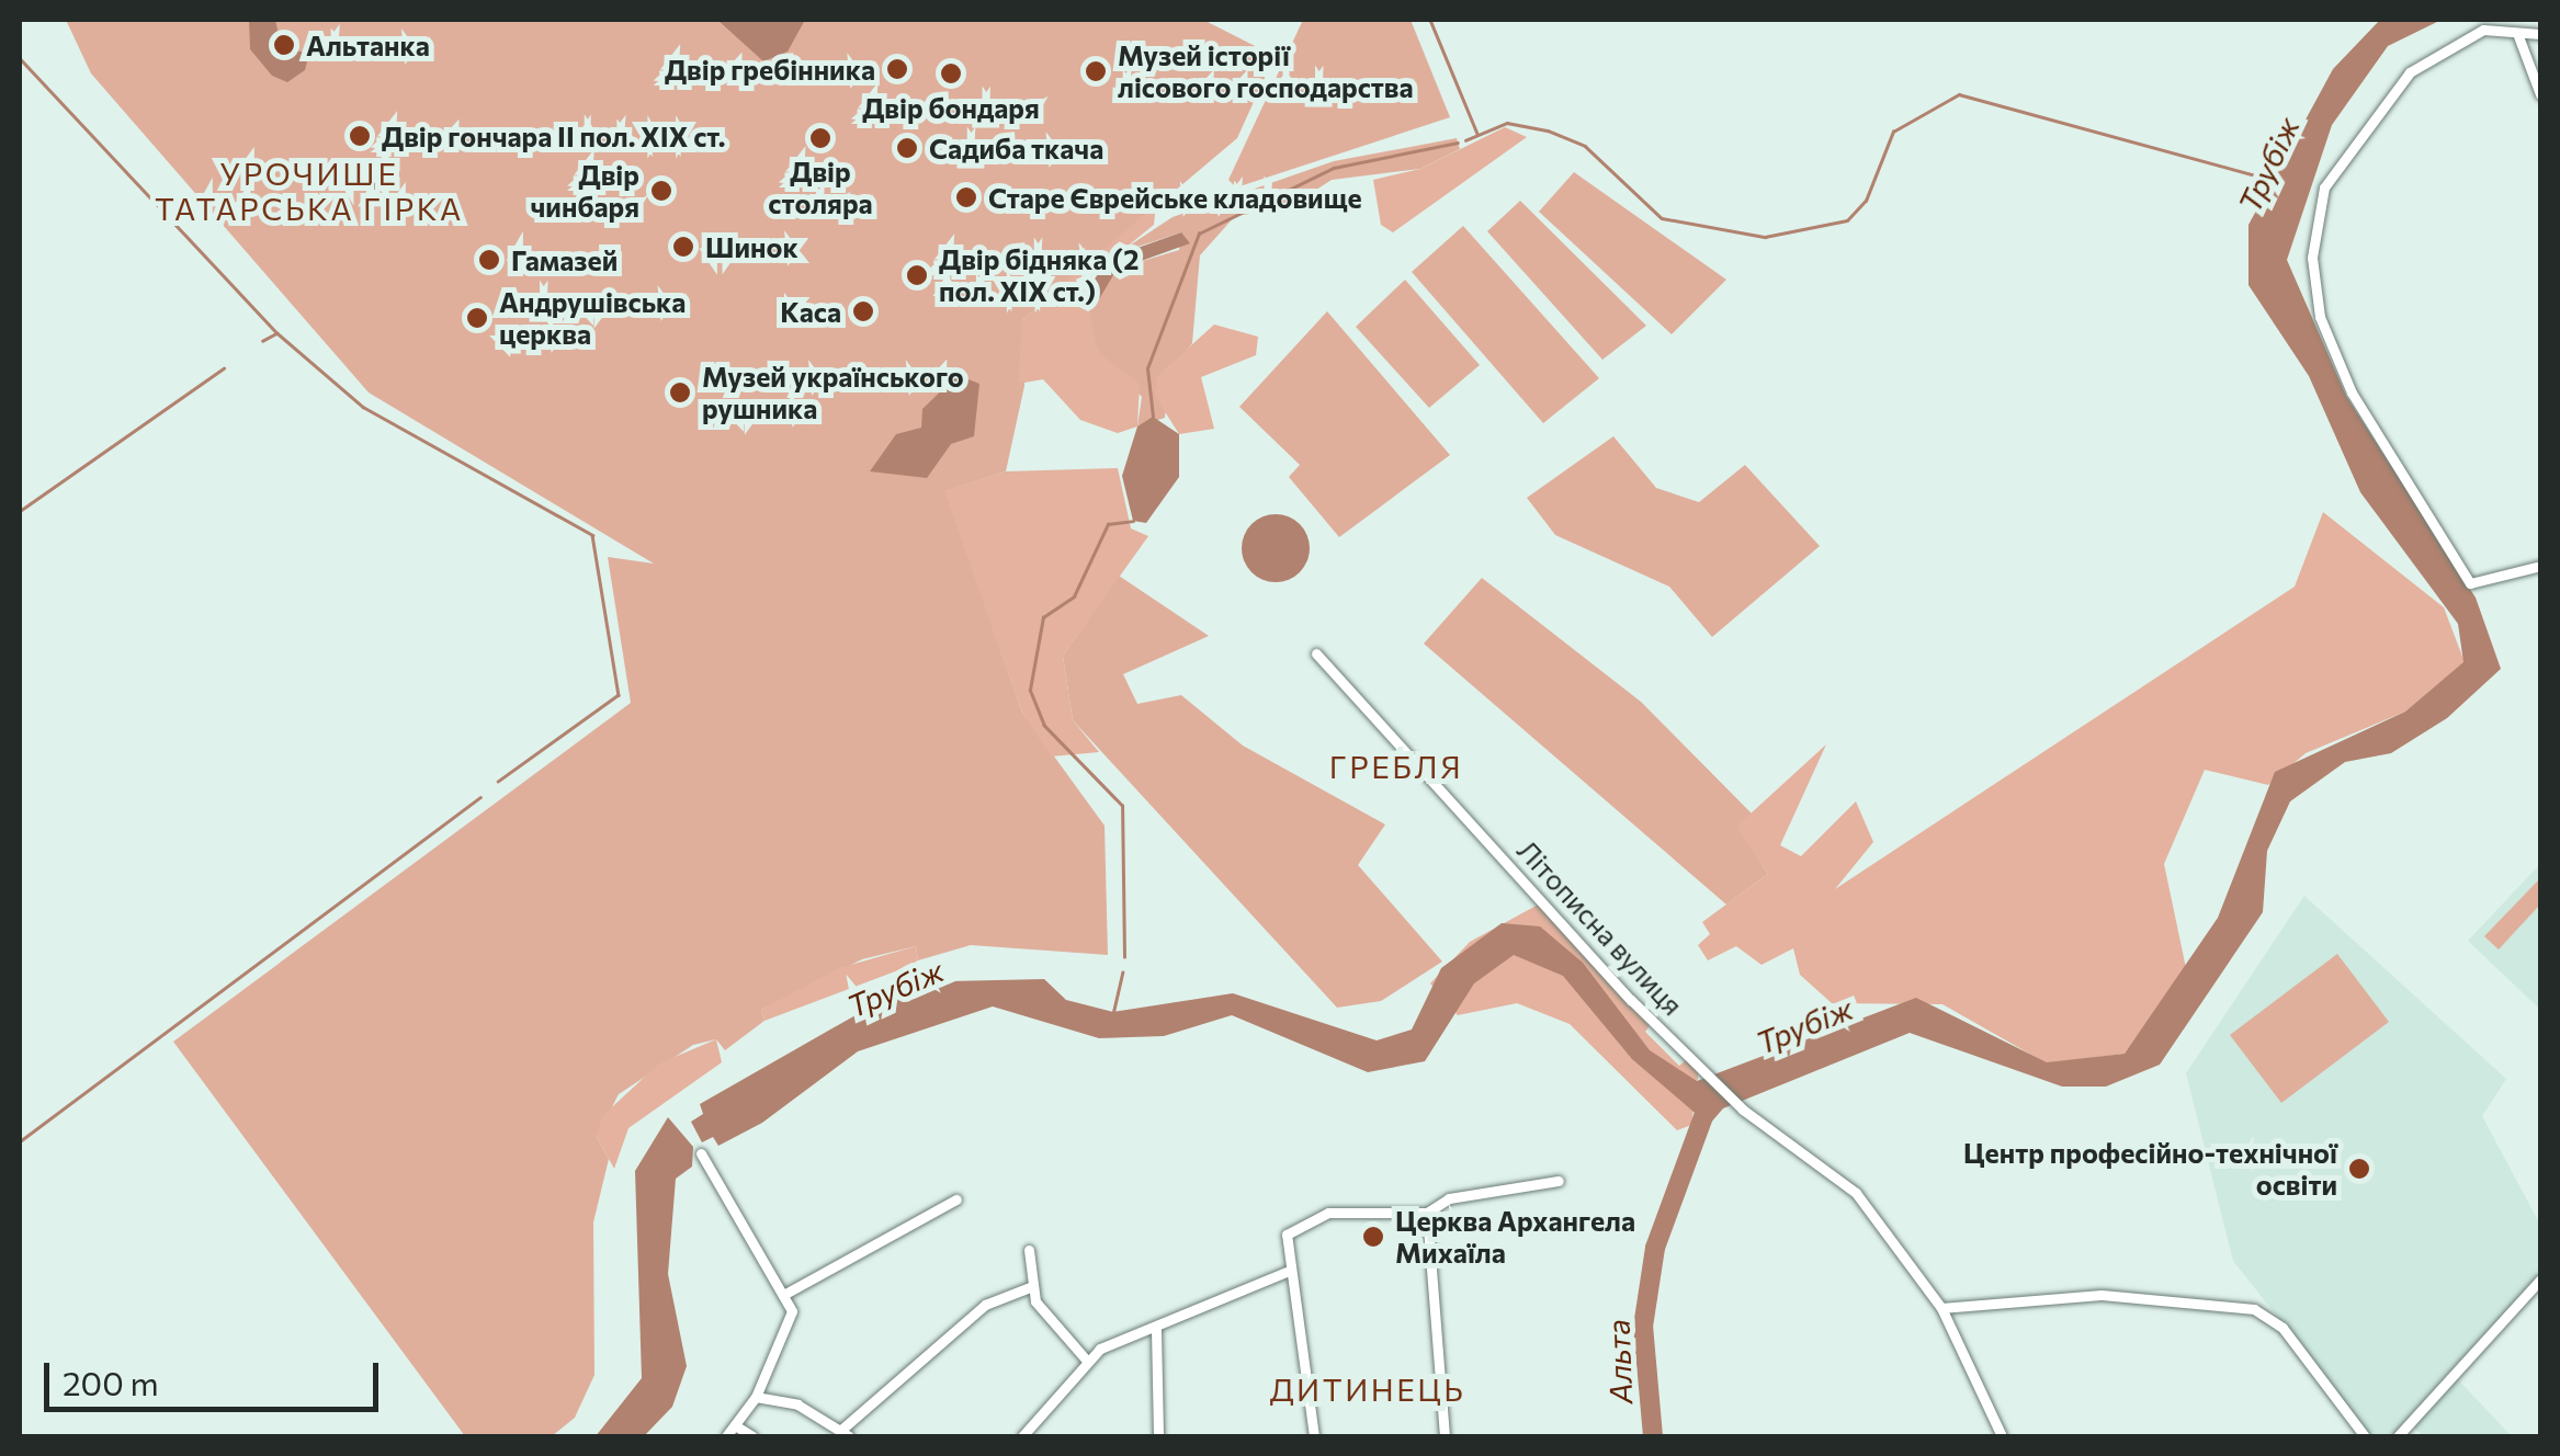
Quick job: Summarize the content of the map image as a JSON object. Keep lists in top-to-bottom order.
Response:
{
  "streets": {
    "street": ["Літописна вулиця"]
  },
  "districts": ["УРОЧИЩЕ ТАТАРСЬКА ГІРКА", "ГРЕБЛЯ", "ДИТИНЕЦЬ"],
  "water": ["Трубіж", "Альта"],
  "places": [
    "Альтанка",
    "Двір гребінника",
    "Музей історії лісового господарства",
    "Двір бондаря",
    "Двір гончара II пол. XIX ст.",
    "Двір столяра",
    "Садиба ткача",
    "Двір чинбаря",
    "Старе Єврейське кладовище",
    "Шинок",
    "Гамазей",
    "Двір бідняка (2 пол. XIX ст.)",
    "Каса",
    "Андрушівська церква",
    "Музей українського рушника",
    "Центр професійно-технічної освіти",
    "Церква Архангела Михаїла"
  ],
  "scale_bar": "200 m"
}
